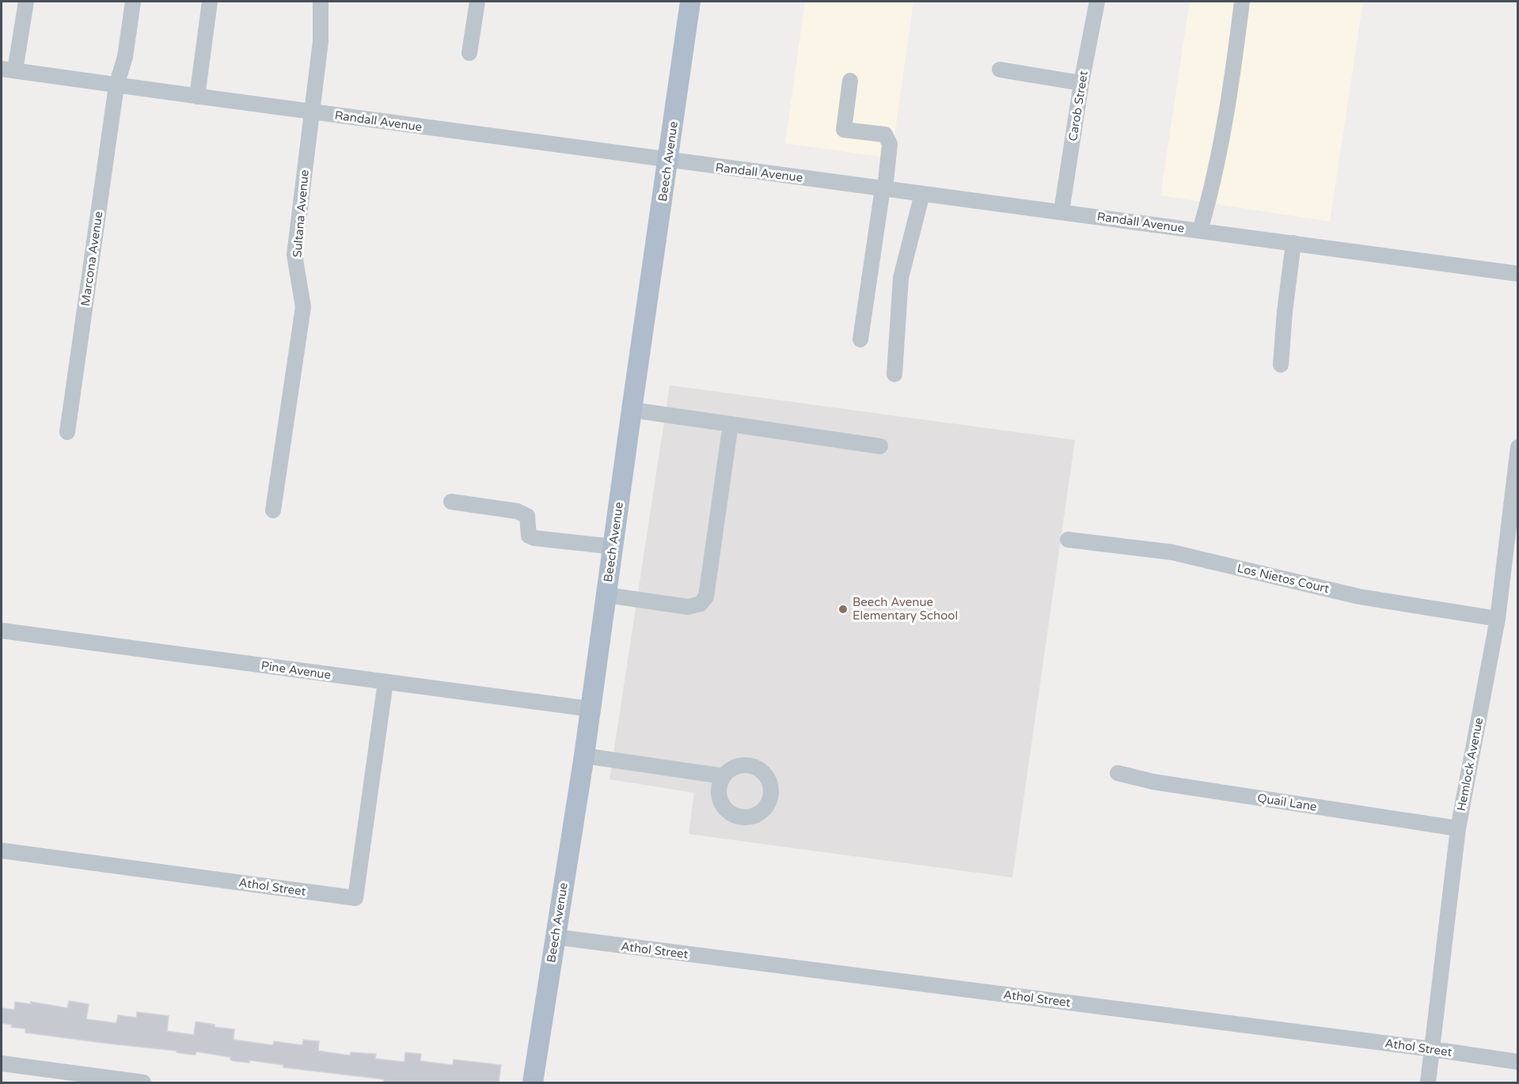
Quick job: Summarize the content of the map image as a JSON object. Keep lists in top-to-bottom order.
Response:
{
  "streets": {
    "main road": ["Beech Avenue"],
    "street": [
      "Carob Street",
      "Randall Avenue",
      "Sultana Avenue",
      "Marcona Avenue",
      "Los Nietos Court",
      "Pine Avenue",
      "Hemlock Avenue",
      "Quail Lane",
      "Athol Street"
    ]
  },
  "crossings": [
    ["Carob Street", "Randall Avenue"],
    ["Randall Avenue", "Beech Avenue"],
    ["Randall Avenue", "Sultana Avenue"],
    ["Randall Avenue", "Marcona Avenue"],
    ["Beech Avenue", "Pine Avenue"],
    ["Beech Avenue", "Athol Street"],
    ["Los Nietos Court", "Hemlock Avenue"],
    ["Pine Avenue", "Athol Street"],
    ["Hemlock Avenue", "Quail Lane"],
    ["Hemlock Avenue", "Athol Street"]
  ],
  "places": ["Beech Avenue Elementary School"]
}
